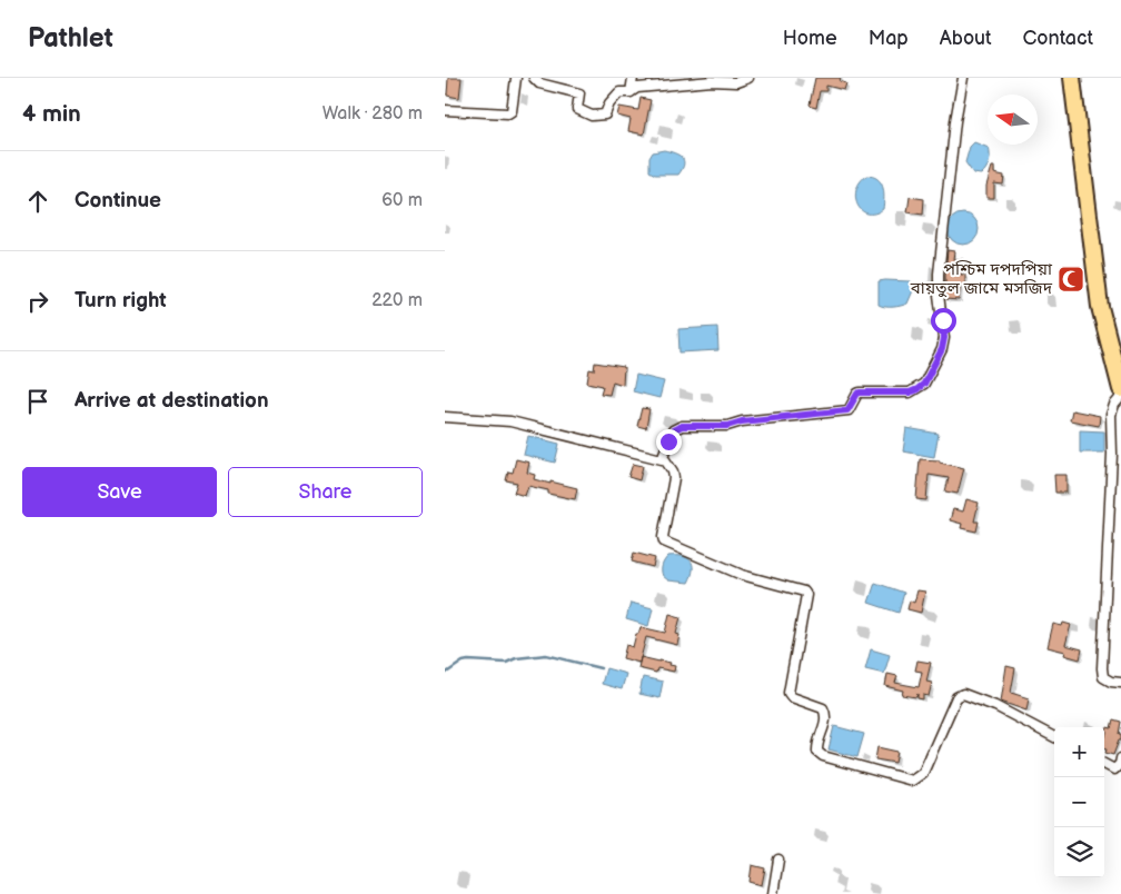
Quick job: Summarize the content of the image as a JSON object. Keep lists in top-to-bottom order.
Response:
{
  "places": {
    "mosque": ["পশ্চিম দপদপিয়া বায়তুল জামে মসজিদ"]
  },
  "north": "left",
  "page": {
    "header": "Pathlet",
    "nav": [
      "Home",
      "Map",
      "About",
      "Contact"
    ],
    "heading": ["4 min", "Walk · 280 m"],
    "list": [
      ["Continue", "60 m"],
      ["Turn right", "220 m"],
      "Arrive at destination"
    ],
    "buttons": ["Save", "Share"],
    "map_buttons": ["+", "−"]
  }
}
